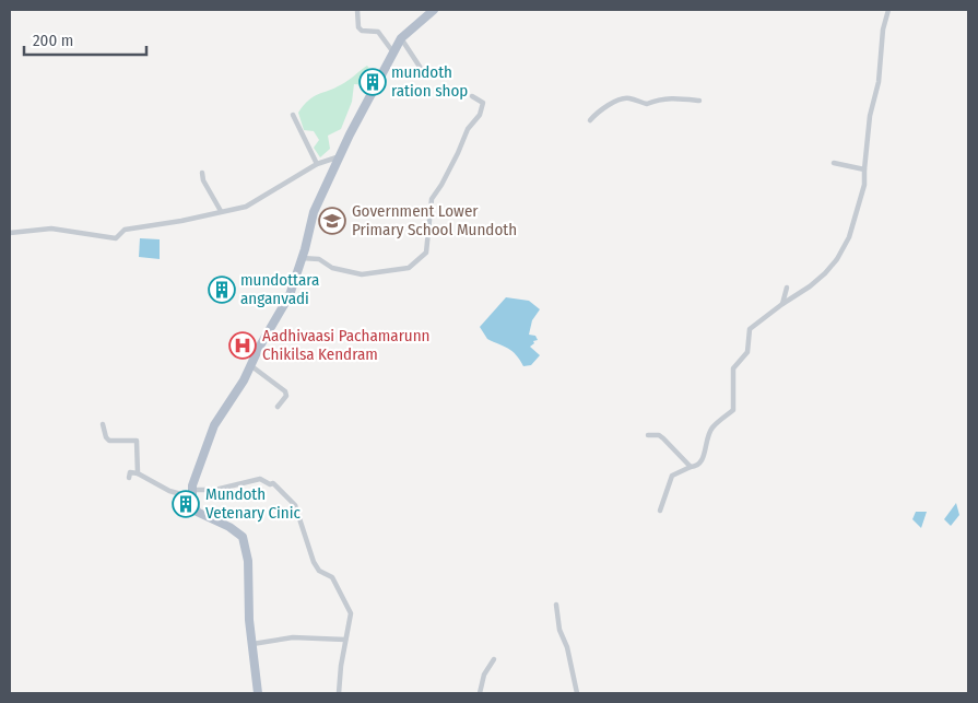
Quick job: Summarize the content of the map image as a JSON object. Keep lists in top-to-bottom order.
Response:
{
  "places": {
    "building": ["mundoth ration shop", "mundottara anganvadi", "Mundoth Vetenary Cinic"],
    "school or university": ["Government Lower Primary School Mundoth"],
    "hospital": ["Aadhivaasi Pachamarunn Chikilsa Kendram"]
  },
  "scale_bar": "200 m"
}
